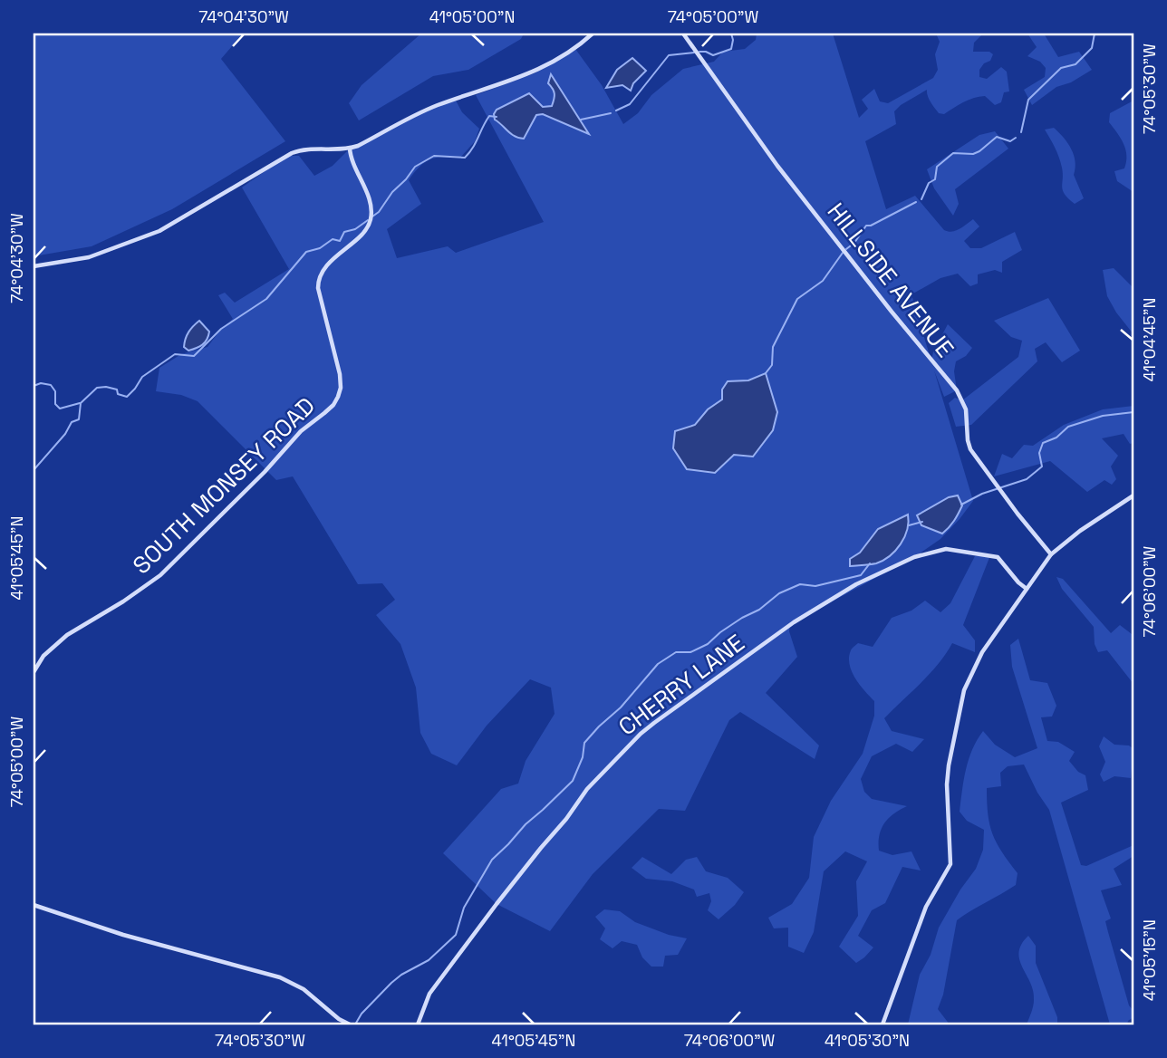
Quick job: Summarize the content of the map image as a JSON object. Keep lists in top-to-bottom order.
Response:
{
  "streets": {
    "street": ["HILLSIDE AVENUE", "SOUTH MONSEY ROAD", "CHERRY LANE"]
  },
  "coordinates": [
    "74°04'30\"W",
    "41°05'00\"N",
    "74°05'00\"W",
    "74°05'30\"W",
    "41°04'45\"N",
    "41°05'45\"N",
    "74°06'00\"W",
    "41°05'15\"N",
    "41°05'30\"N"
  ]
}
